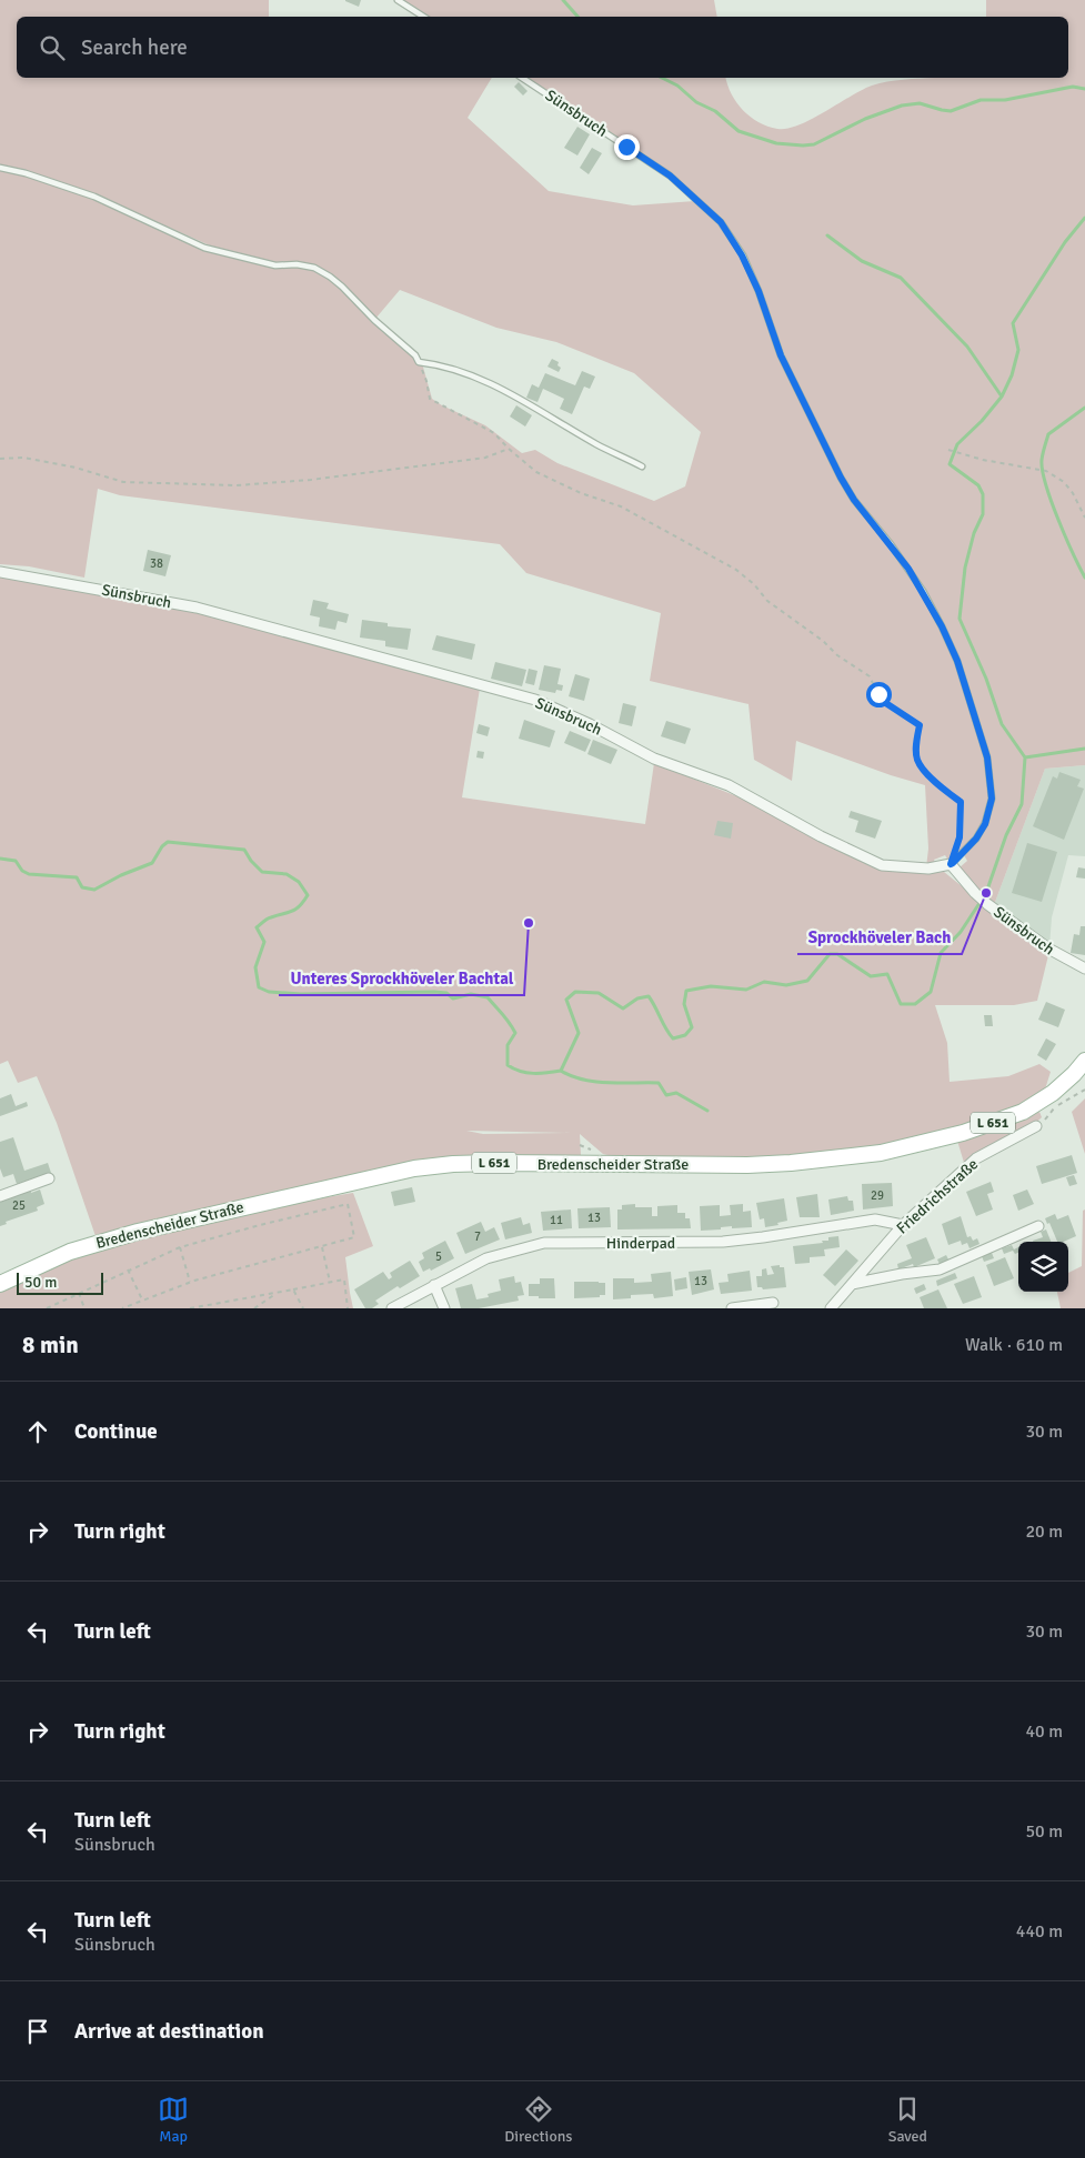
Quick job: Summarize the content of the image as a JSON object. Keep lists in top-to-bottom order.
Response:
{
  "streets": {
    "main road": ["L 651", "Bredenscheider Straße"],
    "street": ["Sünsbruch", "Friedrichstraße", "Hinderpad"]
  },
  "crossings": [
    ["Friedrichstraße", "Hinderpad"]
  ],
  "places": ["Sprockhöveler Bach", "Unteres Sprockhöveler Bachtal"],
  "house_numbers": [
    "38",
    "29",
    "25",
    "13",
    "11",
    "7",
    "5",
    "13"
  ],
  "scale_bar": "50 m",
  "page": {
    "search": "Search here",
    "scale": "50 m",
    "heading": ["8 min", "Walk · 610 m"],
    "list": [
      ["Continue", "30 m"],
      ["Turn right", "20 m"],
      ["Turn left", "30 m"],
      ["Turn right", "40 m"],
      ["Turn left", "Sünsbruch", "50 m"],
      ["Turn left", "Sünsbruch", "440 m"],
      "Arrive at destination"
    ],
    "nav": ["Map", "Directions", "Saved"]
  }
}
